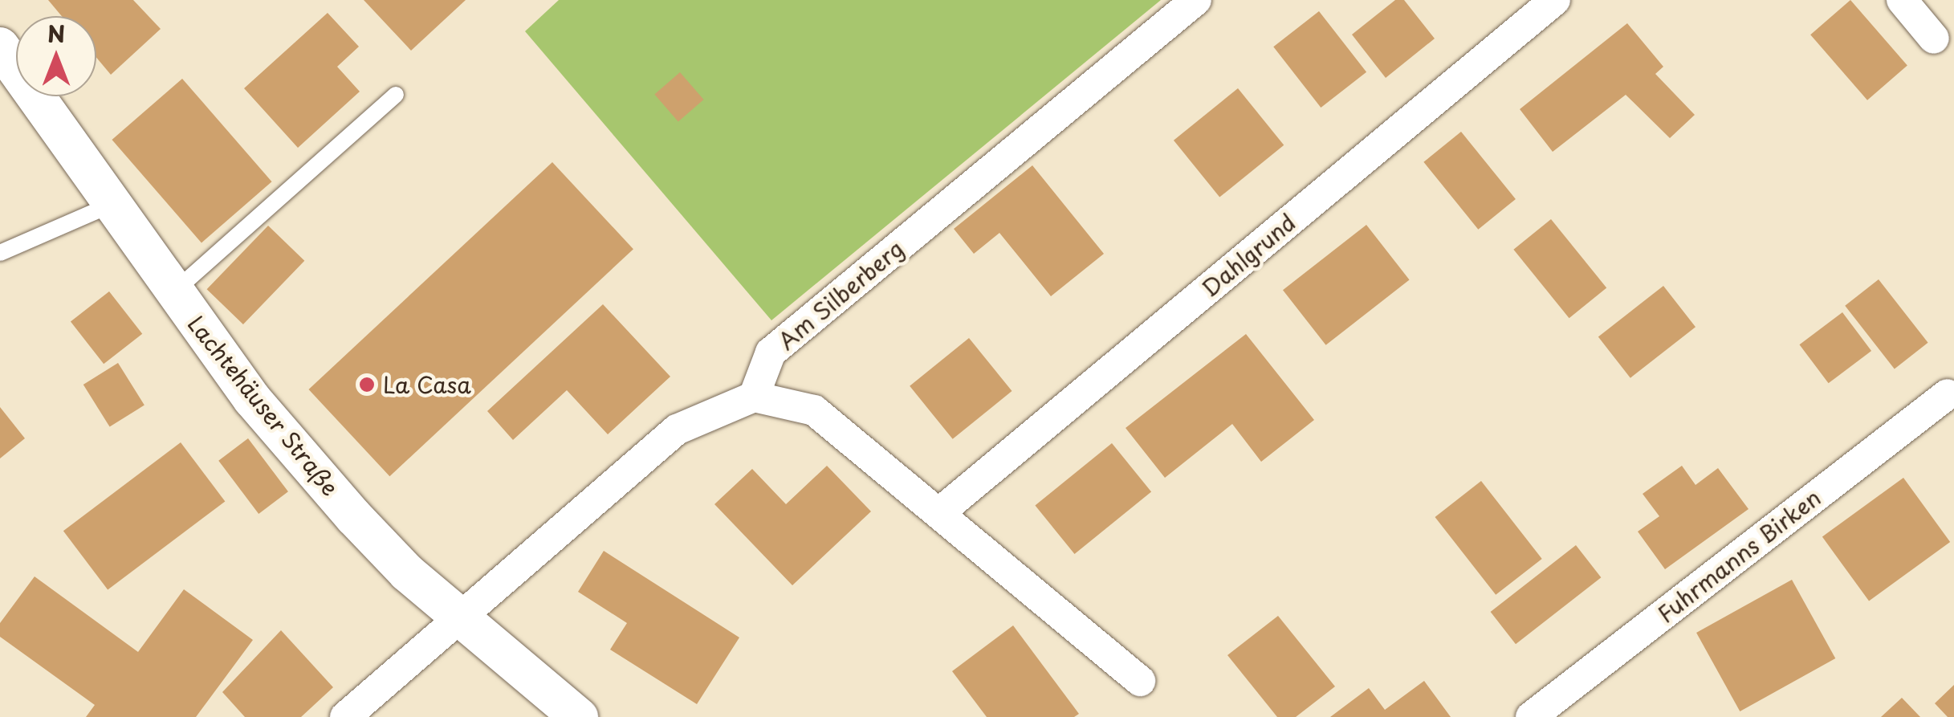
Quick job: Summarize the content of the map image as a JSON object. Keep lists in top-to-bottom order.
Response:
{
  "streets": {
    "street": [
      "Dahlgrund",
      "Am Silberberg",
      "Lachtehäuser Straße",
      "Fuhrmanns Birken"
    ]
  },
  "places": ["La Casa"],
  "north": "top"
}
